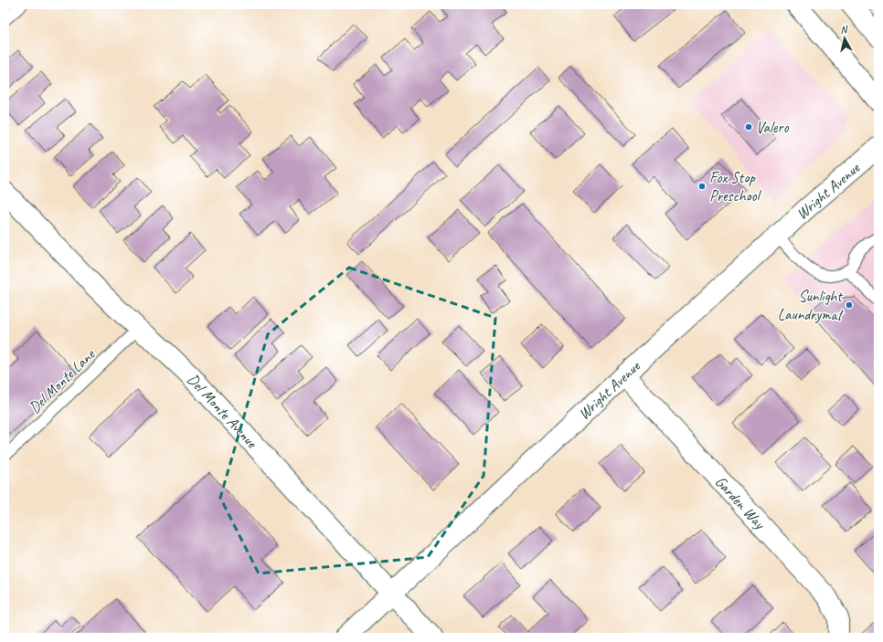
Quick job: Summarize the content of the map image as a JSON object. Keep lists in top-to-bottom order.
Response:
{
  "streets": {
    "street": ["Wright Avenue", "Del Monte Avenue", "Garden Way"],
    "lane": ["Del Monte Lane"]
  },
  "crossings": [
    ["Wright Avenue", "Del Monte Avenue"],
    ["Wright Avenue", "Garden Way"],
    ["Del Monte Lane", "Del Monte Avenue"]
  ],
  "places": ["Valero", "Fox Stop Preschool", "Sunlight Laundrymat"],
  "north": "top"
}
